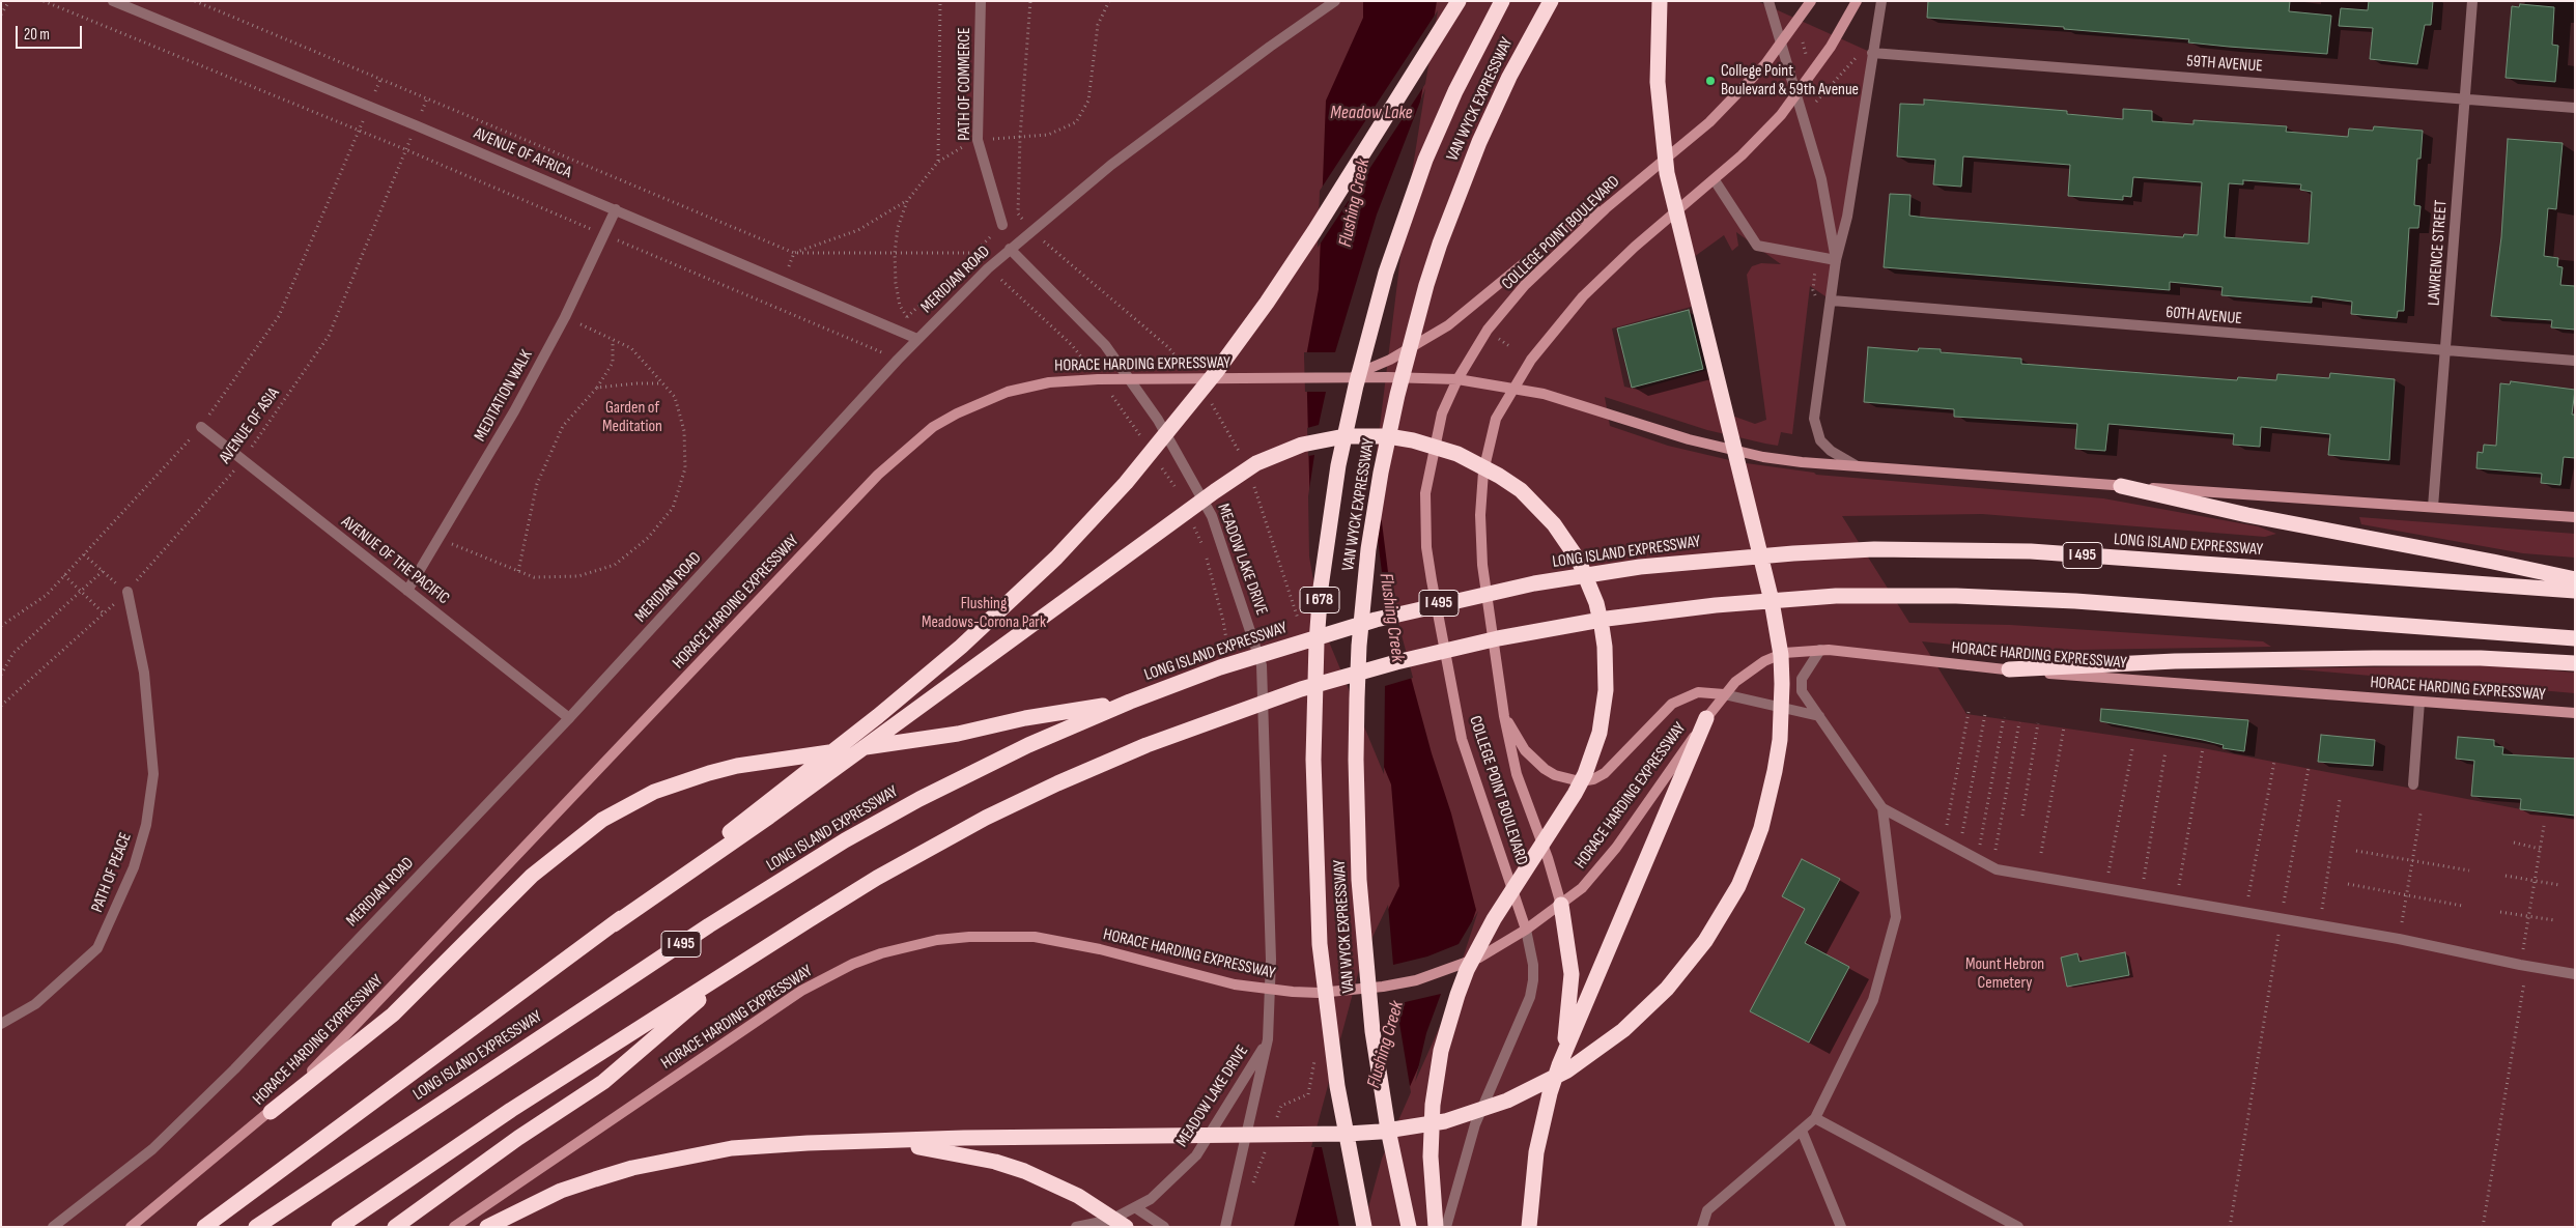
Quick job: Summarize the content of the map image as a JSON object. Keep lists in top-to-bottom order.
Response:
{
  "streets": {
    "highway": [
      "VAN WYCK EXPRESSWAY",
      "LONG ISLAND EXPRESSWAY",
      "I 495",
      "I 678"
    ],
    "main road": ["COLLEGE POINT BOULEVARD", "HORACE HARDING EXPRESSWAY"],
    "street": [
      "59TH AVENUE",
      "PATH OF COMMERCE",
      "AVENUE OF AFRICA",
      "LAWRENCE STREET",
      "MERIDIAN ROAD",
      "60TH AVENUE",
      "MEDITATION WALK",
      "MEADOW LAKE DRIVE",
      "AVENUE OF THE PACIFIC",
      "PATH OF PEACE"
    ],
    "path": ["AVENUE OF ASIA"]
  },
  "crossings": [
    ["59TH AVENUE", "LAWRENCE STREET"],
    ["AVENUE OF AFRICA", "MERIDIAN ROAD"],
    ["AVENUE OF AFRICA", "MEDITATION WALK"],
    ["AVENUE OF AFRICA", "AVENUE OF ASIA"],
    ["COLLEGE POINT BOULEVARD", "HORACE HARDING EXPRESSWAY"],
    ["LAWRENCE STREET", "60TH AVENUE"],
    ["MERIDIAN ROAD", "MEADOW LAKE DRIVE"],
    ["MERIDIAN ROAD", "AVENUE OF THE PACIFIC"],
    ["MEDITATION WALK", "AVENUE OF THE PACIFIC"],
    ["AVENUE OF ASIA", "AVENUE OF THE PACIFIC"],
    ["AVENUE OF ASIA", "PATH OF PEACE"]
  ],
  "water": ["Meadow Lake", "Flushing Creek"],
  "parks": ["Garden of Meditation", "Flushing Meadows-Corona Park", "Mount Hebron Cemetery"],
  "places": ["College Point Boulevard & 59th Avenue"],
  "scale_bar": "20 m"
}
